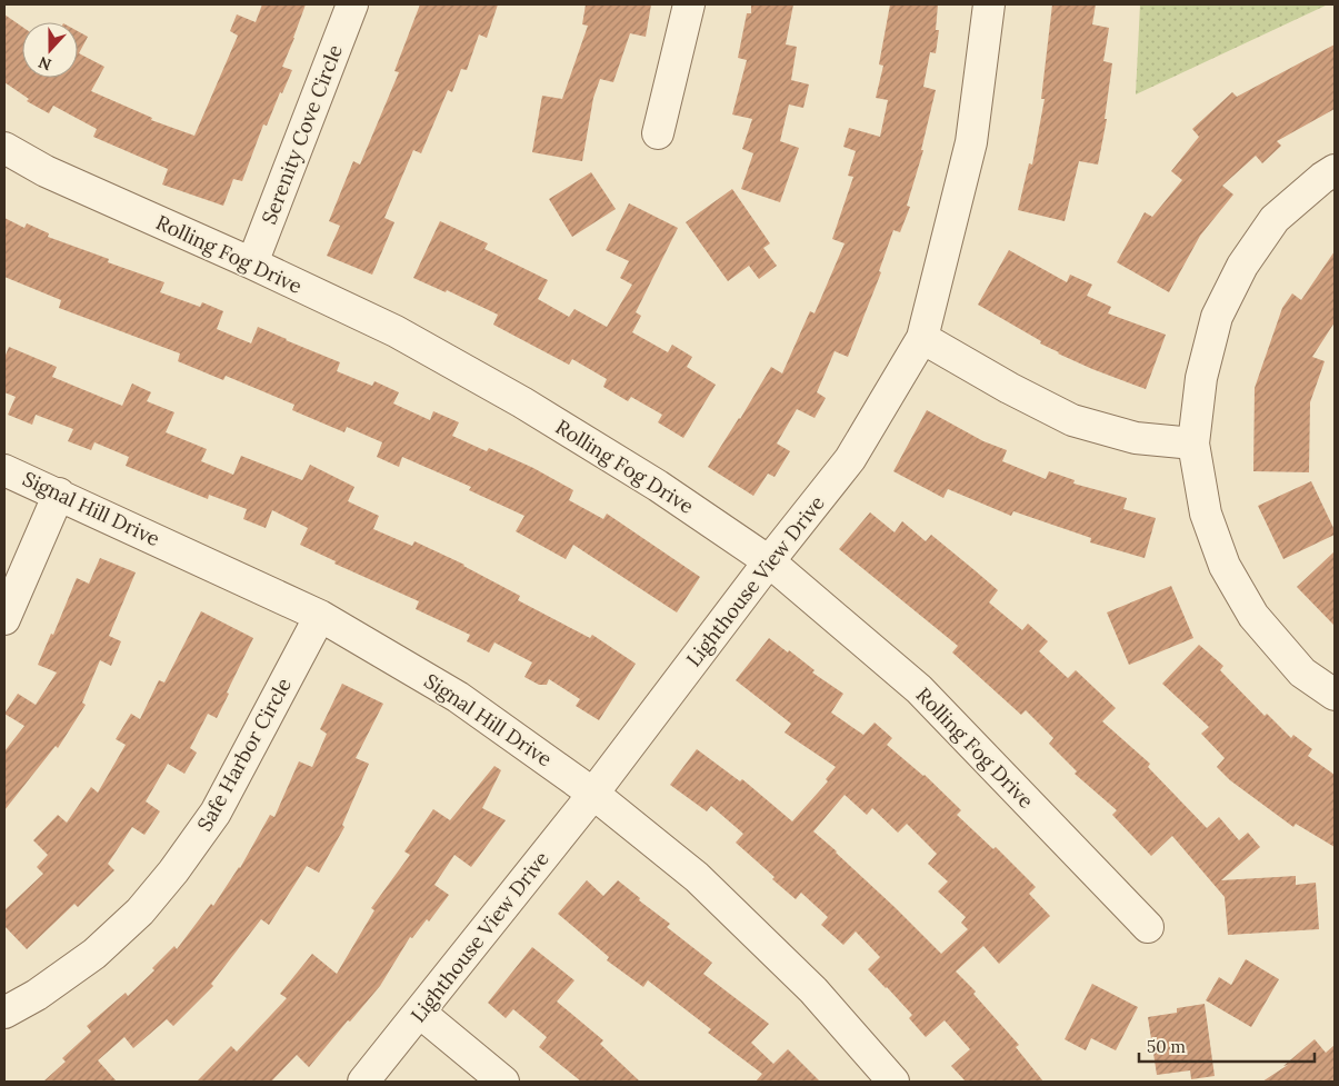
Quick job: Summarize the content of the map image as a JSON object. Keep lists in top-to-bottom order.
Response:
{
  "streets": {
    "street": [
      "Serenity Cove Circle",
      "Rolling Fog Drive",
      "Signal Hill Drive",
      "Lighthouse View Drive",
      "Safe Harbor Circle"
    ]
  },
  "crossings": [
    ["Serenity Cove Circle", "Rolling Fog Drive"],
    ["Rolling Fog Drive", "Lighthouse View Drive"],
    ["Signal Hill Drive", "Lighthouse View Drive"],
    ["Signal Hill Drive", "Safe Harbor Circle"]
  ],
  "scale_bar": "50 m",
  "north": "bottom"
}
